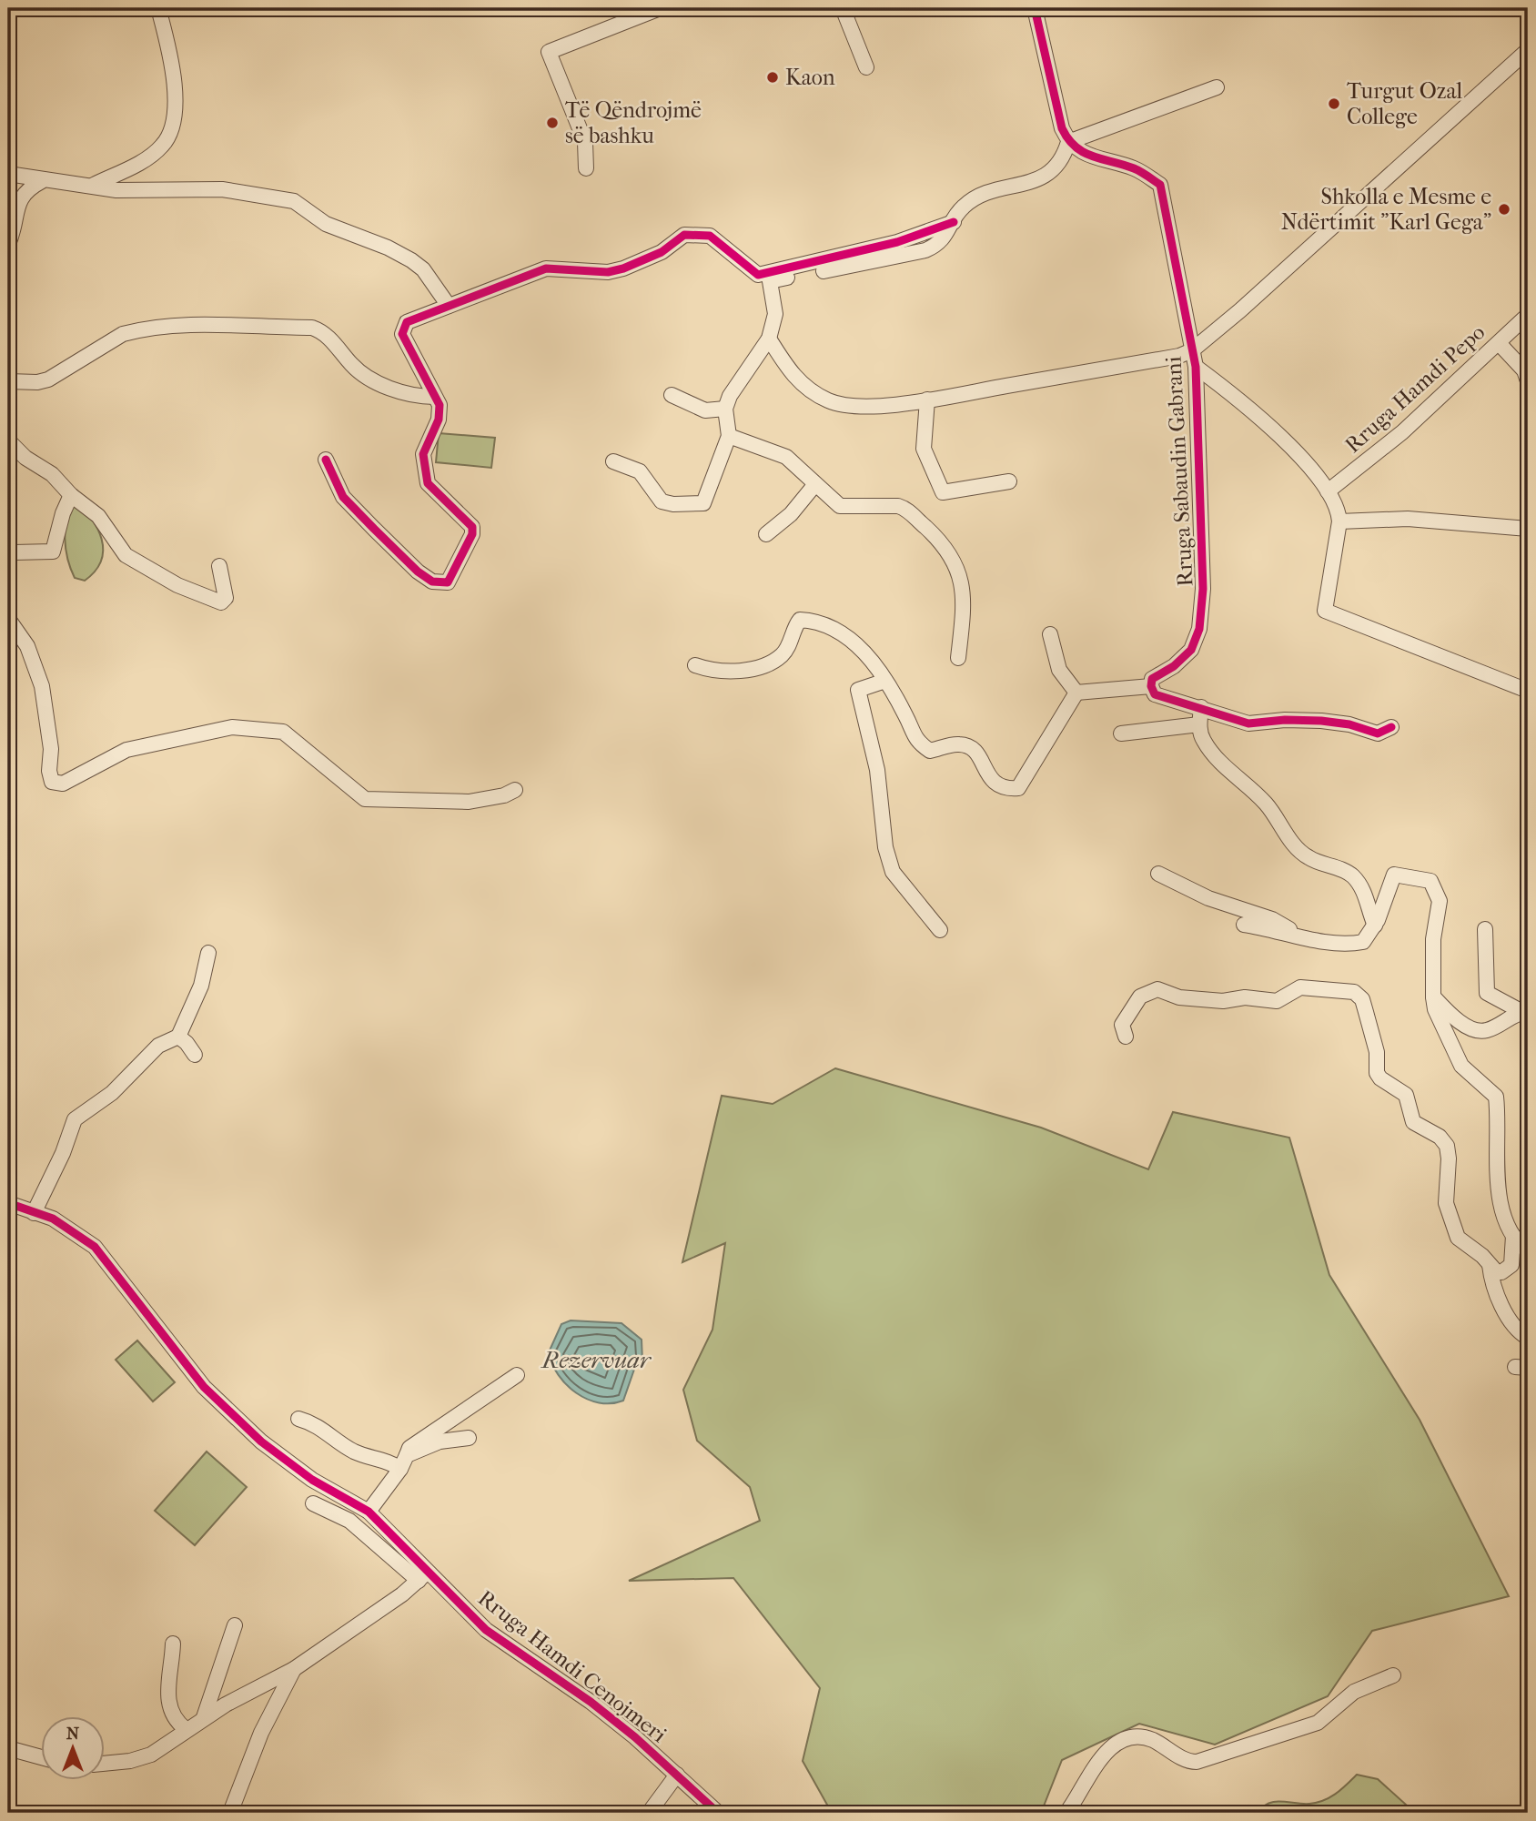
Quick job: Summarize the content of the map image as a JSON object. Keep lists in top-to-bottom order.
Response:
{
  "streets": {
    "street": ["Rruga Hamdi Pepo", "Rruga Sabaudin Gabrani", "Rruga Hamdi Cenojmeri"]
  },
  "water": ["Rezervuar"],
  "places": [
    "Kaon",
    "Turgut Ozal College",
    "Të Qëndrojmë së bashku",
    "Shkolla e Mesme e Ndërtimit \"Karl Gega\""
  ],
  "north": "top"
}
